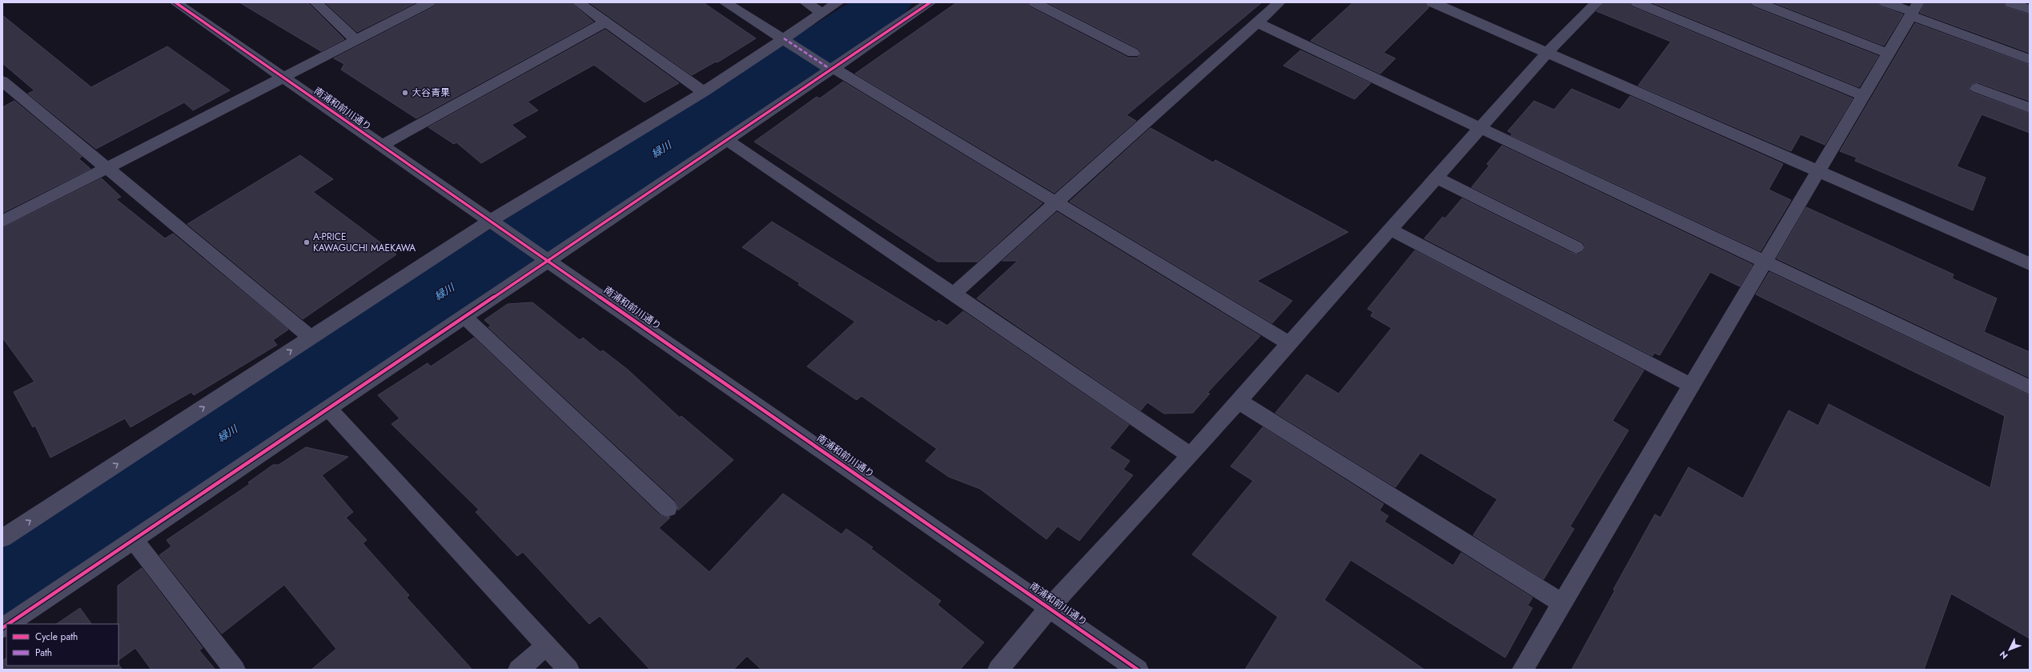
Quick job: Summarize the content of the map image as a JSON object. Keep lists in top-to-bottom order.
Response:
{
  "streets": {
    "street": ["南浦和前川通り"]
  },
  "water": ["緑川"],
  "places": ["大谷青果", "A-PRICE KAWAGUCHI MAEKAWA"],
  "legend": ["Cycle path", "Path"],
  "north": "bottom left"
}
